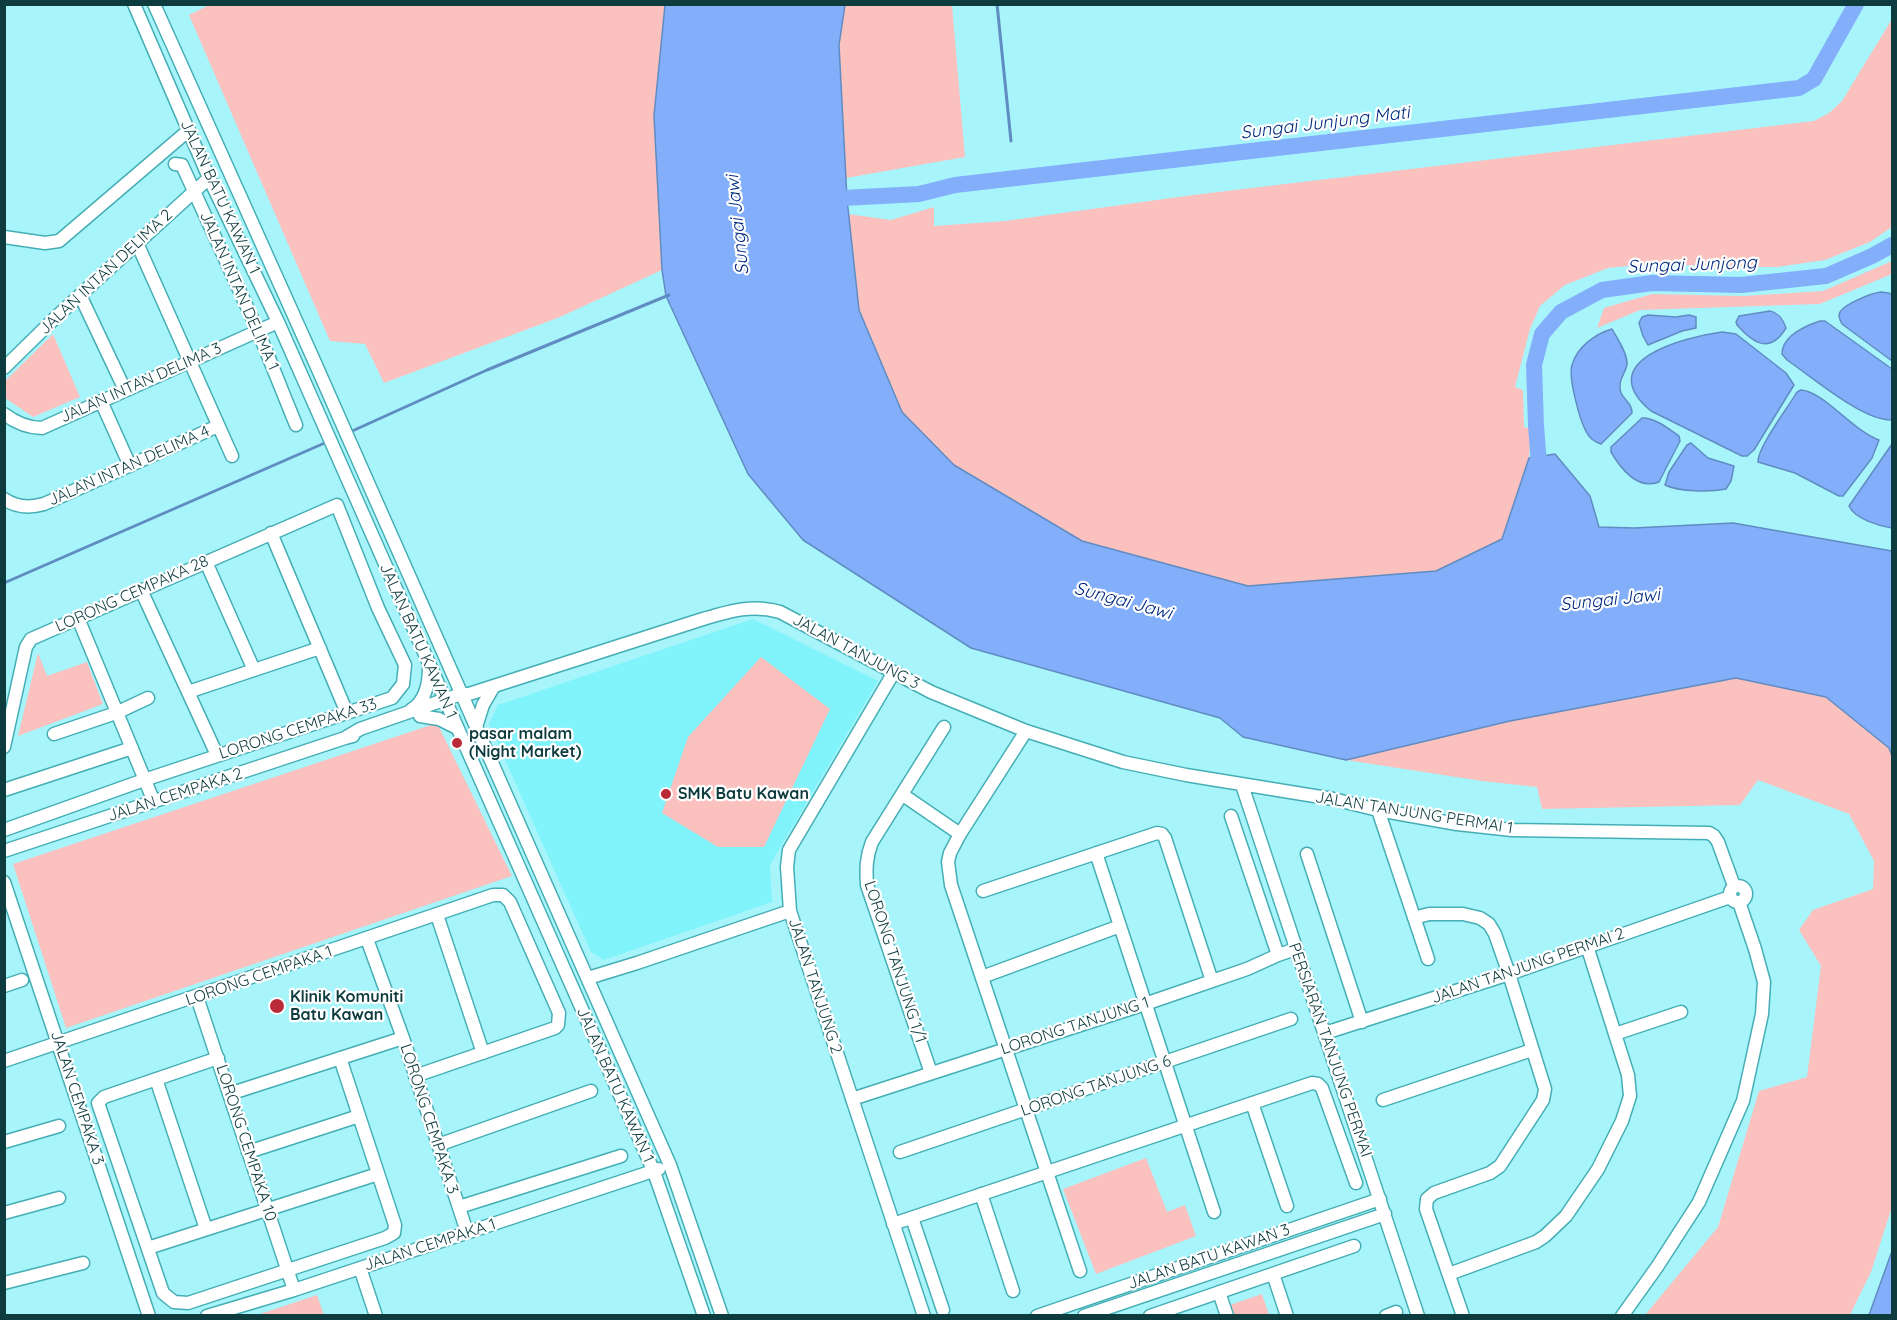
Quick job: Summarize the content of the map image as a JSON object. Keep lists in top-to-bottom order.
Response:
{
  "streets": {
    "street": [
      "JALAN BATU KAWAN 1",
      "JALAN INTAN DELIMA 2",
      "JALAN INTAN DELIMA 1",
      "JALAN INTAN DELIMA 3",
      "JALAN INTAN DELIMA 4",
      "LORONG CEMPAKA 28",
      "JALAN TANJUNG 3",
      "LORONG CEMPAKA 33",
      "JALAN CEMPAKA 2",
      "JALAN TANJUNG PERMAI 1",
      "LORONG TANJUNG 1/1",
      "JALAN TANJUNG PERMAI 2",
      "LORONG CEMPAKA 1",
      "JALAN TANJUNG 2",
      "LORONG TANJUNG 1",
      "PERSIARAN TANJUNG PERMAI",
      "LORONG TANJUNG 6",
      "JALAN CEMPAKA 3",
      "LORONG CEMPAKA 3",
      "LORONG CEMPAKA 10",
      "JALAN CEMPAKA 1",
      "JALAN BATU KAWAN 3"
    ]
  },
  "crossings": [
    ["JALAN BATU KAWAN 1", "JALAN INTAN DELIMA 2"],
    ["JALAN BATU KAWAN 1", "JALAN INTAN DELIMA 3"],
    ["JALAN BATU KAWAN 1", "JALAN TANJUNG 3"],
    ["JALAN BATU KAWAN 1", "JALAN CEMPAKA 2"],
    ["JALAN BATU KAWAN 1", "LORONG CEMPAKA 1"],
    ["JALAN BATU KAWAN 1", "JALAN CEMPAKA 1"],
    ["JALAN INTAN DELIMA 2", "JALAN INTAN DELIMA 1"],
    ["JALAN INTAN DELIMA 1", "JALAN INTAN DELIMA 3"],
    ["LORONG CEMPAKA 28", "LORONG CEMPAKA 33"],
    ["JALAN TANJUNG 3", "JALAN CEMPAKA 2"],
    ["JALAN TANJUNG 3", "JALAN TANJUNG PERMAI 1"],
    ["JALAN TANJUNG 3", "JALAN TANJUNG 2"],
    ["JALAN TANJUNG 3", "PERSIARAN TANJUNG PERMAI"],
    ["JALAN TANJUNG PERMAI 1", "JALAN TANJUNG PERMAI 2"],
    ["JALAN TANJUNG PERMAI 1", "PERSIARAN TANJUNG PERMAI"],
    ["LORONG TANJUNG 1/1", "LORONG TANJUNG 1"],
    ["JALAN TANJUNG PERMAI 2", "PERSIARAN TANJUNG PERMAI"],
    ["LORONG CEMPAKA 1", "JALAN CEMPAKA 3"],
    ["LORONG CEMPAKA 1", "LORONG CEMPAKA 3"],
    ["LORONG CEMPAKA 1", "LORONG CEMPAKA 10"],
    ["JALAN TANJUNG 2", "LORONG TANJUNG 1"],
    ["LORONG TANJUNG 1", "PERSIARAN TANJUNG PERMAI"],
    ["PERSIARAN TANJUNG PERMAI", "JALAN BATU KAWAN 3"],
    ["LORONG CEMPAKA 3", "JALAN CEMPAKA 1"],
    ["LORONG CEMPAKA 10", "JALAN CEMPAKA 1"]
  ],
  "water": ["Sungai Junjung Mati", "Sungai Jawi", "Sungai Junjong"],
  "places": ["pasar malam (Night Market)", "SMK Batu Kawan", "Klinik Komuniti Batu Kawan"]
}
